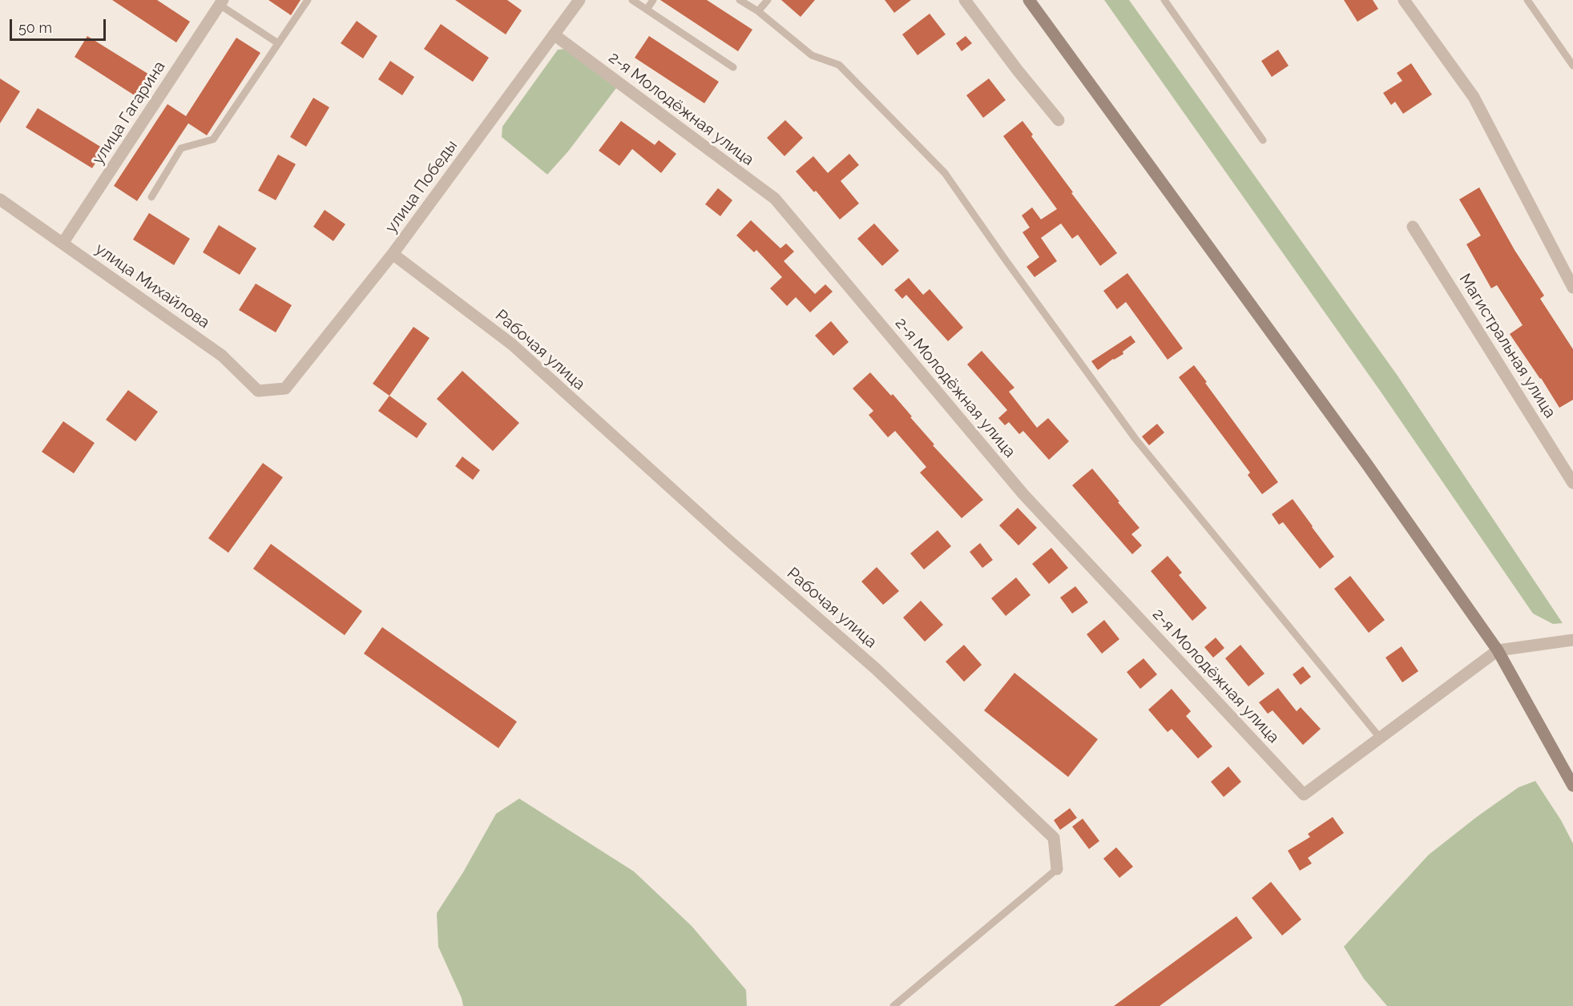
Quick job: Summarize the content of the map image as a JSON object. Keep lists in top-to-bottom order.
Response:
{
  "streets": {
    "street": [
      "2-я Молодёжная улица",
      "улица Гагарина",
      "улица Победы",
      "улица Михайлова",
      "Магистральная улица",
      "Рабочая улица"
    ]
  },
  "crossings": [
    ["2-я Молодёжная улица", "улица Победы"],
    ["улица Гагарина", "улица Михайлова"],
    ["улица Победы", "улица Михайлова"],
    ["улица Победы", "Рабочая улица"]
  ],
  "scale_bar": "50 m"
}
